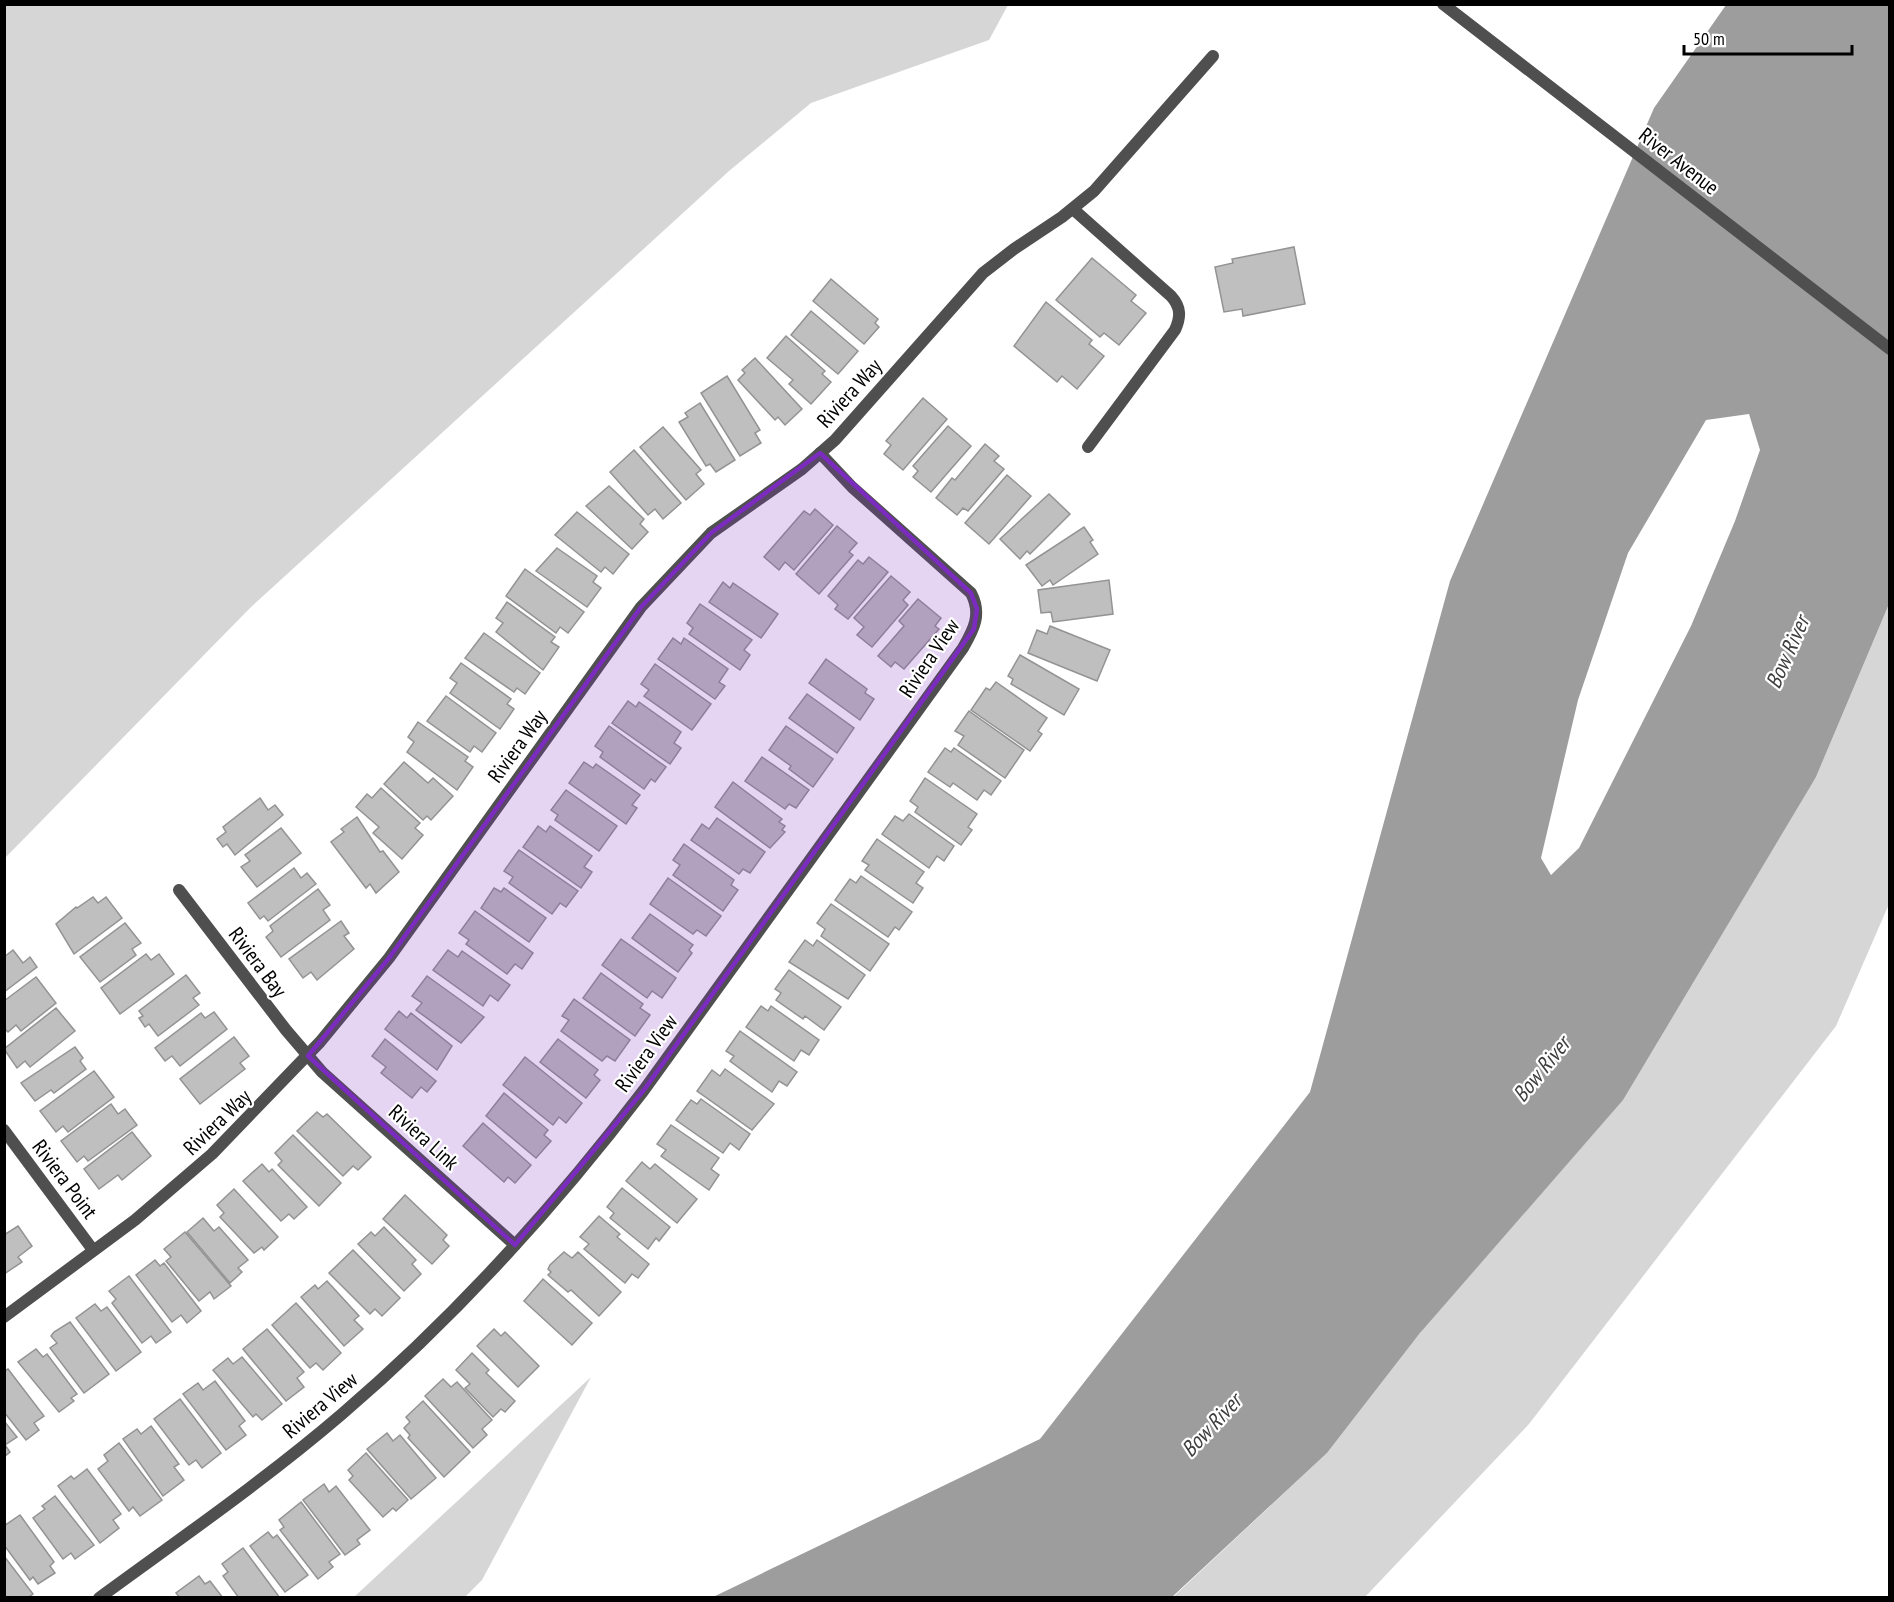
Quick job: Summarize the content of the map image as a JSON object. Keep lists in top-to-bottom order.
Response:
{
  "streets": {
    "street": [
      "River Avenue",
      "Riviera Way",
      "Riviera View",
      "Riviera Bay",
      "Riviera Link",
      "Riviera Point"
    ]
  },
  "crossings": [
    ["Riviera Way", "Riviera View"],
    ["Riviera Way", "Riviera Bay"],
    ["Riviera Way", "Riviera Link"],
    ["Riviera Way", "Riviera Point"],
    ["Riviera View", "Riviera Link"],
    ["Riviera Bay", "Riviera Link"]
  ],
  "water": ["Bow River"],
  "scale_bar": "50 m"
}
